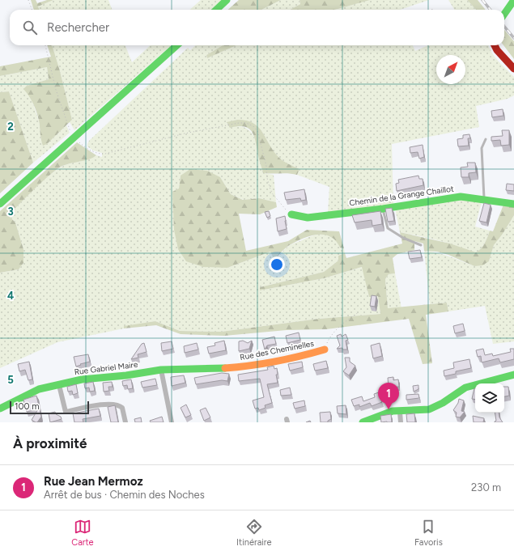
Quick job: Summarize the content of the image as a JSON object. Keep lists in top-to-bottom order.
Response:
{
  "streets": {
    "street": ["Chemin de la Grange Chaillot", "Rue des Cheminelles", "Rue Gabriel Maire"]
  },
  "crossings": [
    ["Rue des Cheminelles", "Rue Gabriel Maire"]
  ],
  "scale_bar": "100 m",
  "north": "top right",
  "page": {
    "search": "Rechercher",
    "pins": "1",
    "scale": "100 m",
    "heading": "À proximité",
    "list": [
      {
        "mark": "1",
        "name": "Rue Jean Mermoz",
        "note": "Arrêt de bus · Chemin des Noches",
        "value": "230 m"
      }
    ],
    "nav": ["Carte", "Itinéraire", "Favoris"]
  },
  "grid": {
    "rows": [
      "2",
      "3",
      "4",
      "5"
    ]
  }
}
